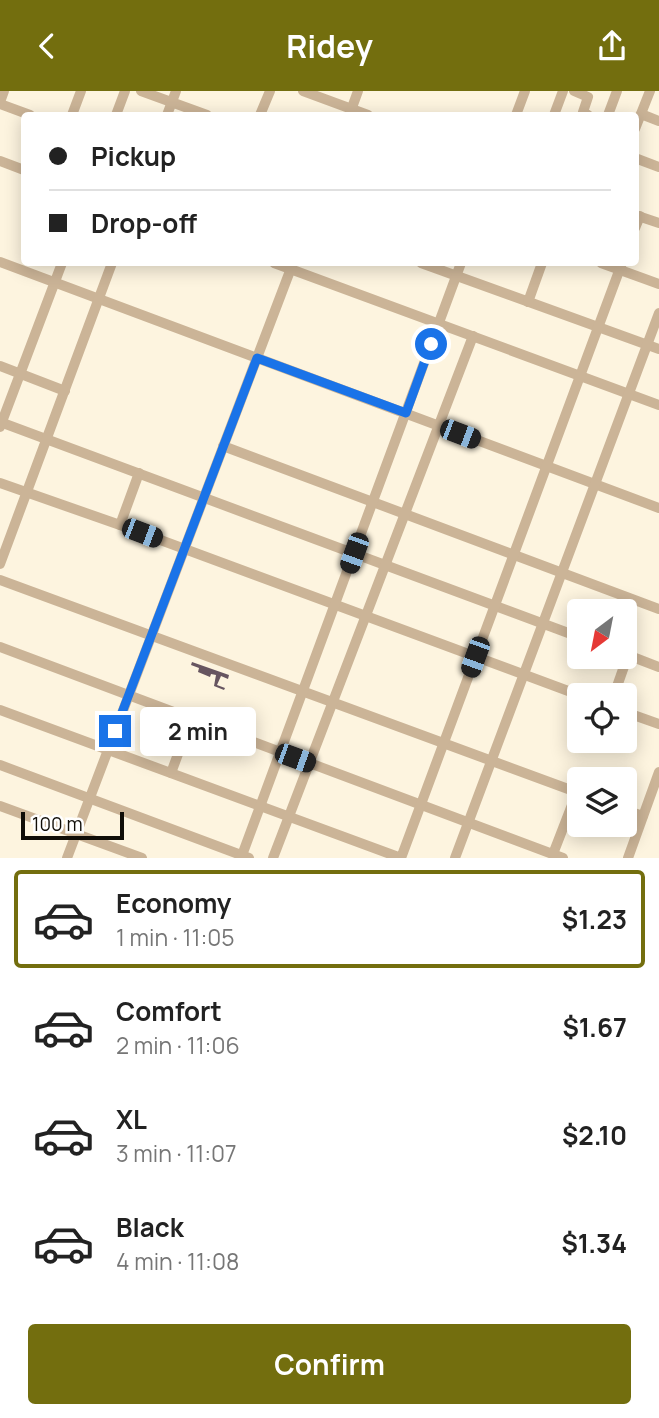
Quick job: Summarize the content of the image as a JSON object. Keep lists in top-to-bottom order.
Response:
{
  "scale_bar": "100 m",
  "north": "bottom left",
  "page": {
    "header": "Ridey",
    "banner": ["Pickup", "Drop-off"],
    "bubble": "2 min",
    "scale": "100 m",
    "list": [
      {
        "name": "Economy",
        "note": "1 min · 11:05",
        "value": "$1.23"
      },
      {
        "name": "Comfort",
        "note": "2 min · 11:06",
        "value": "$1.67"
      },
      {
        "name": "XL",
        "note": "3 min · 11:07",
        "value": "$2.10"
      },
      {
        "name": "Black",
        "note": "4 min · 11:08",
        "value": "$1.34"
      }
    ],
    "buttons": "Confirm"
  }
}
